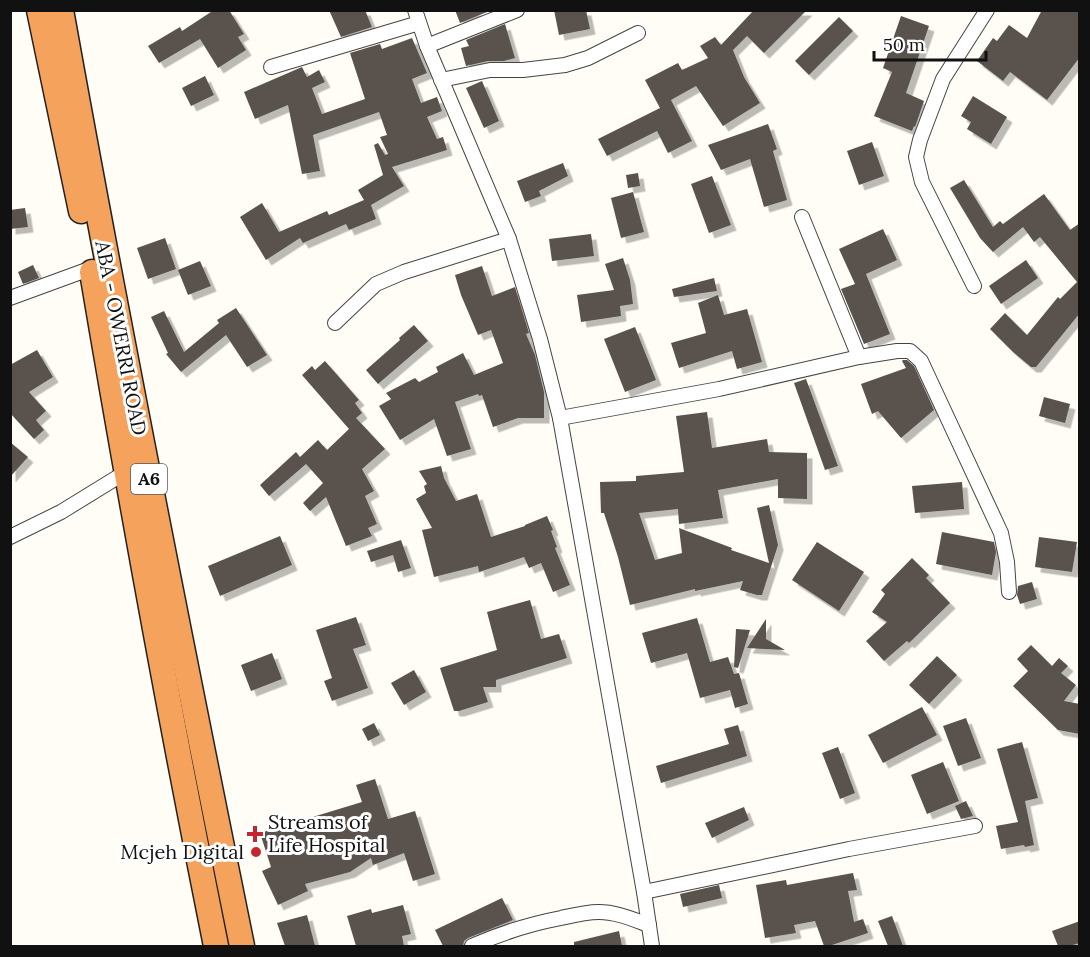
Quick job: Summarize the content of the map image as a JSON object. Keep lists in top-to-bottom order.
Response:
{
  "streets": {
    "highway": ["ABA - OWERRI ROAD", "A6"]
  },
  "places": {
    "health": ["Streams of Life Hospital"],
    "other": ["Mcjeh Digital"]
  },
  "scale_bar": "50 m"
}
